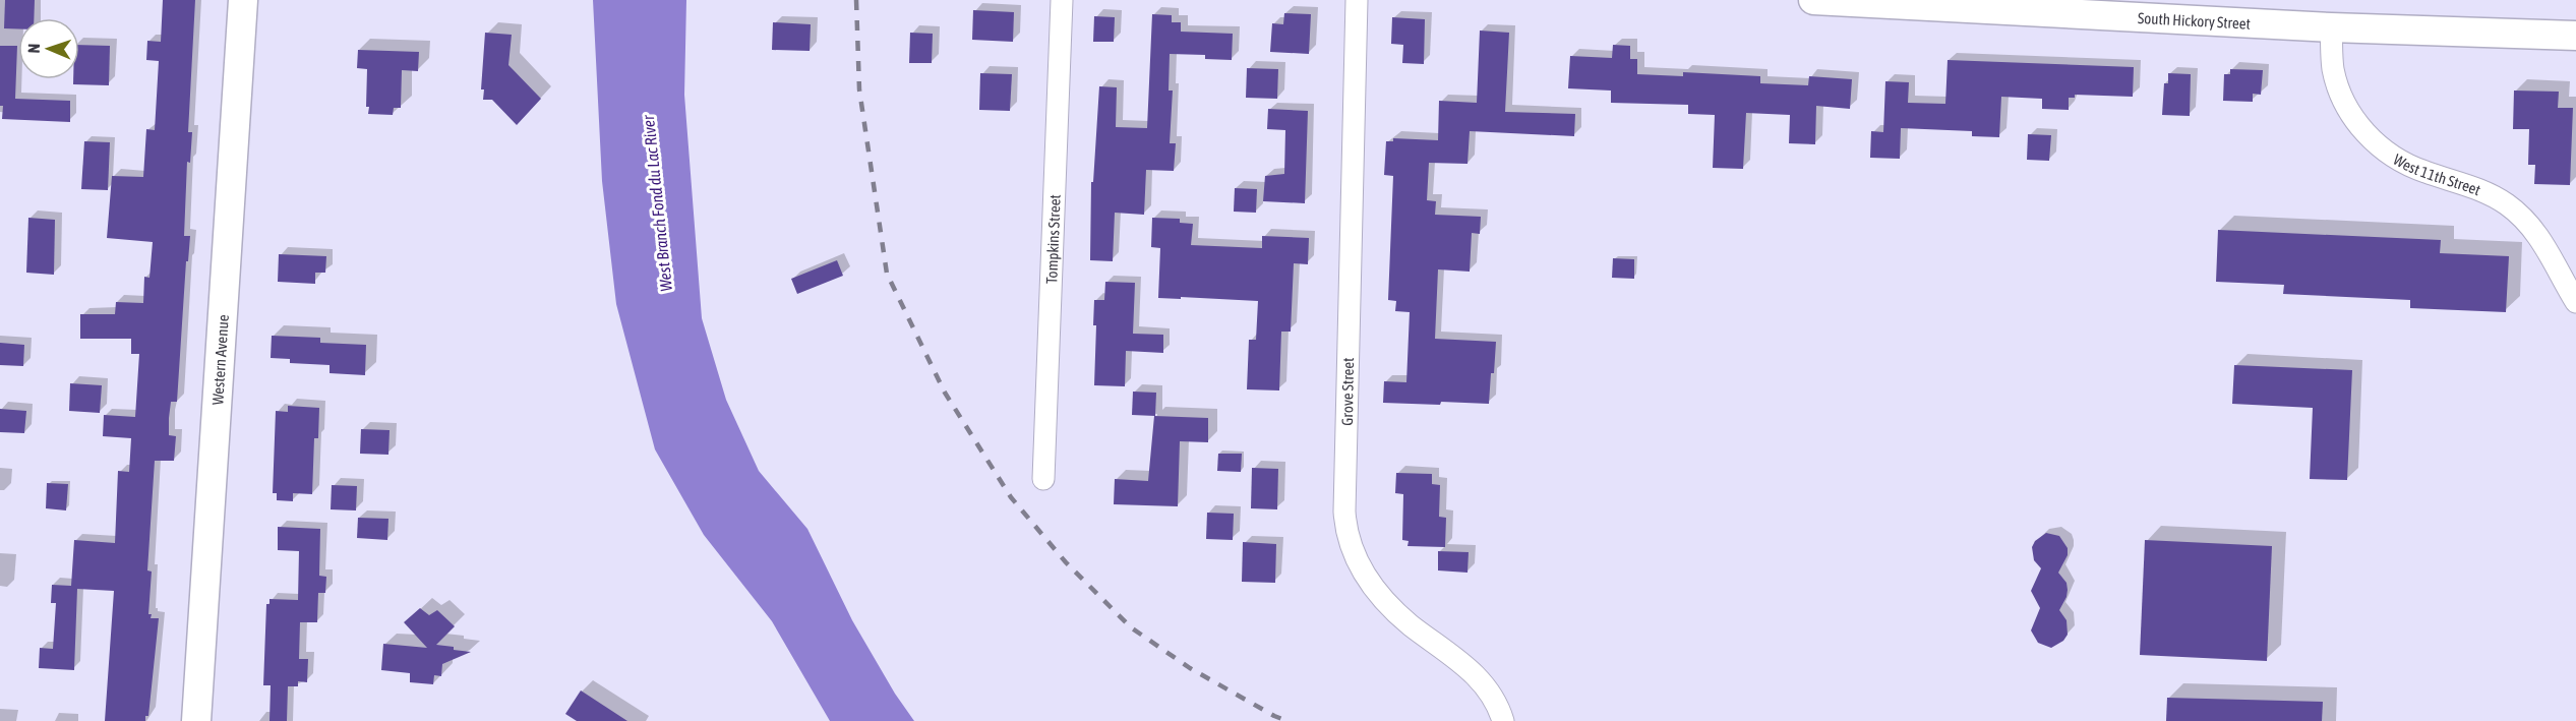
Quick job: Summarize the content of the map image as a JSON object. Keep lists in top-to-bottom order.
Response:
{
  "streets": {
    "street": [
      "South Hickory Street",
      "West 11th Street",
      "Tompkins Street",
      "Western Avenue",
      "Grove Street"
    ]
  },
  "crossings": [
    ["South Hickory Street", "West 11th Street"]
  ],
  "water": ["West Branch Fond du Lac River"],
  "north": "left"
}
